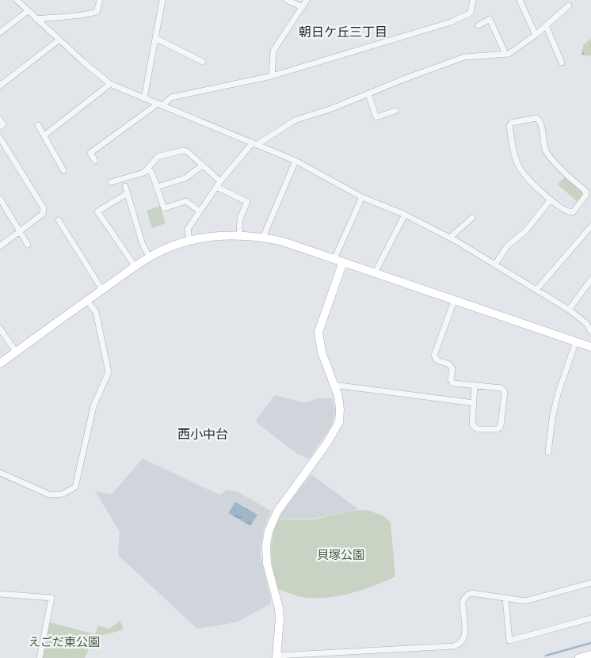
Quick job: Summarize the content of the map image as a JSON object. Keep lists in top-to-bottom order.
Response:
{
  "districts": ["朝日ケ丘三丁目", "西小中台"],
  "parks": ["貝塚公園", "えごだ東公園"]
}
